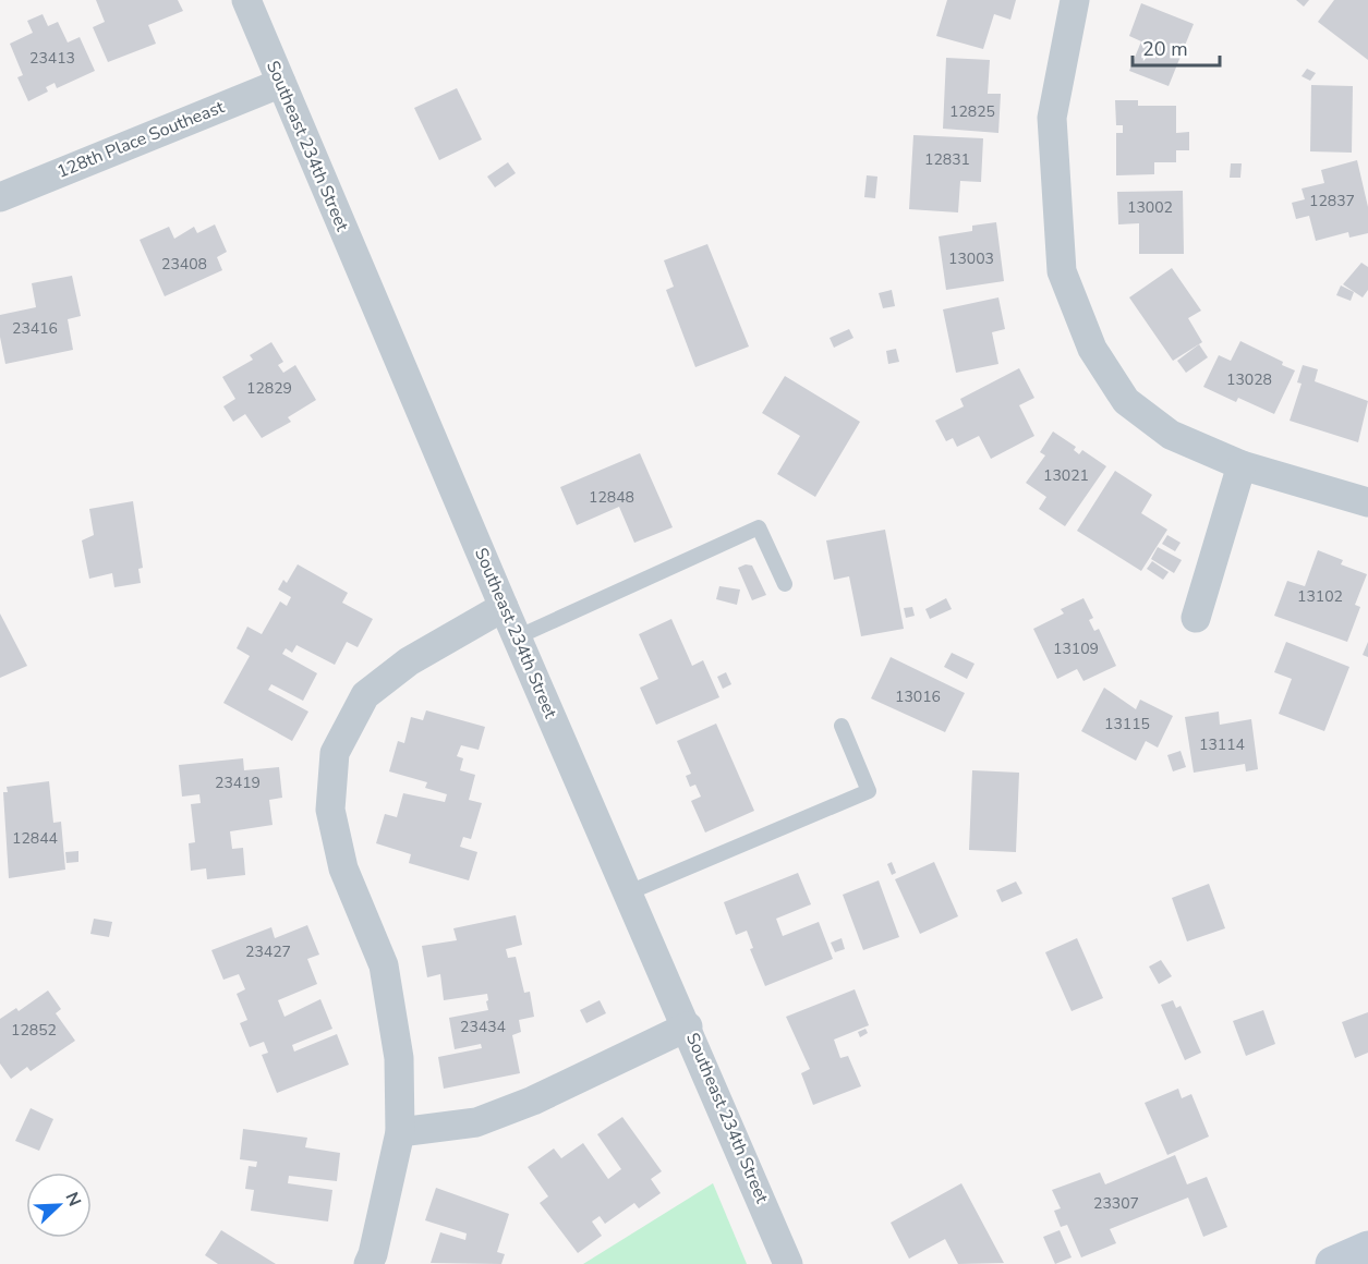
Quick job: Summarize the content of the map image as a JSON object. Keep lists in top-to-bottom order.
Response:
{
  "streets": {
    "street": ["128th Place Southeast", "Southeast 234th Street"]
  },
  "crossings": [
    ["128th Place Southeast", "Southeast 234th Street"]
  ],
  "house_numbers": [
    "23413",
    "12825",
    "12831",
    "12837",
    "13002",
    "13003",
    "23408",
    "23416",
    "13028",
    "12829",
    "13021",
    "12848",
    "13102",
    "13109",
    "13016",
    "13115",
    "13114",
    "23419",
    "12844",
    "23427",
    "23434",
    "12852",
    "23307"
  ],
  "scale_bar": "20 m",
  "north": "top right"
}
